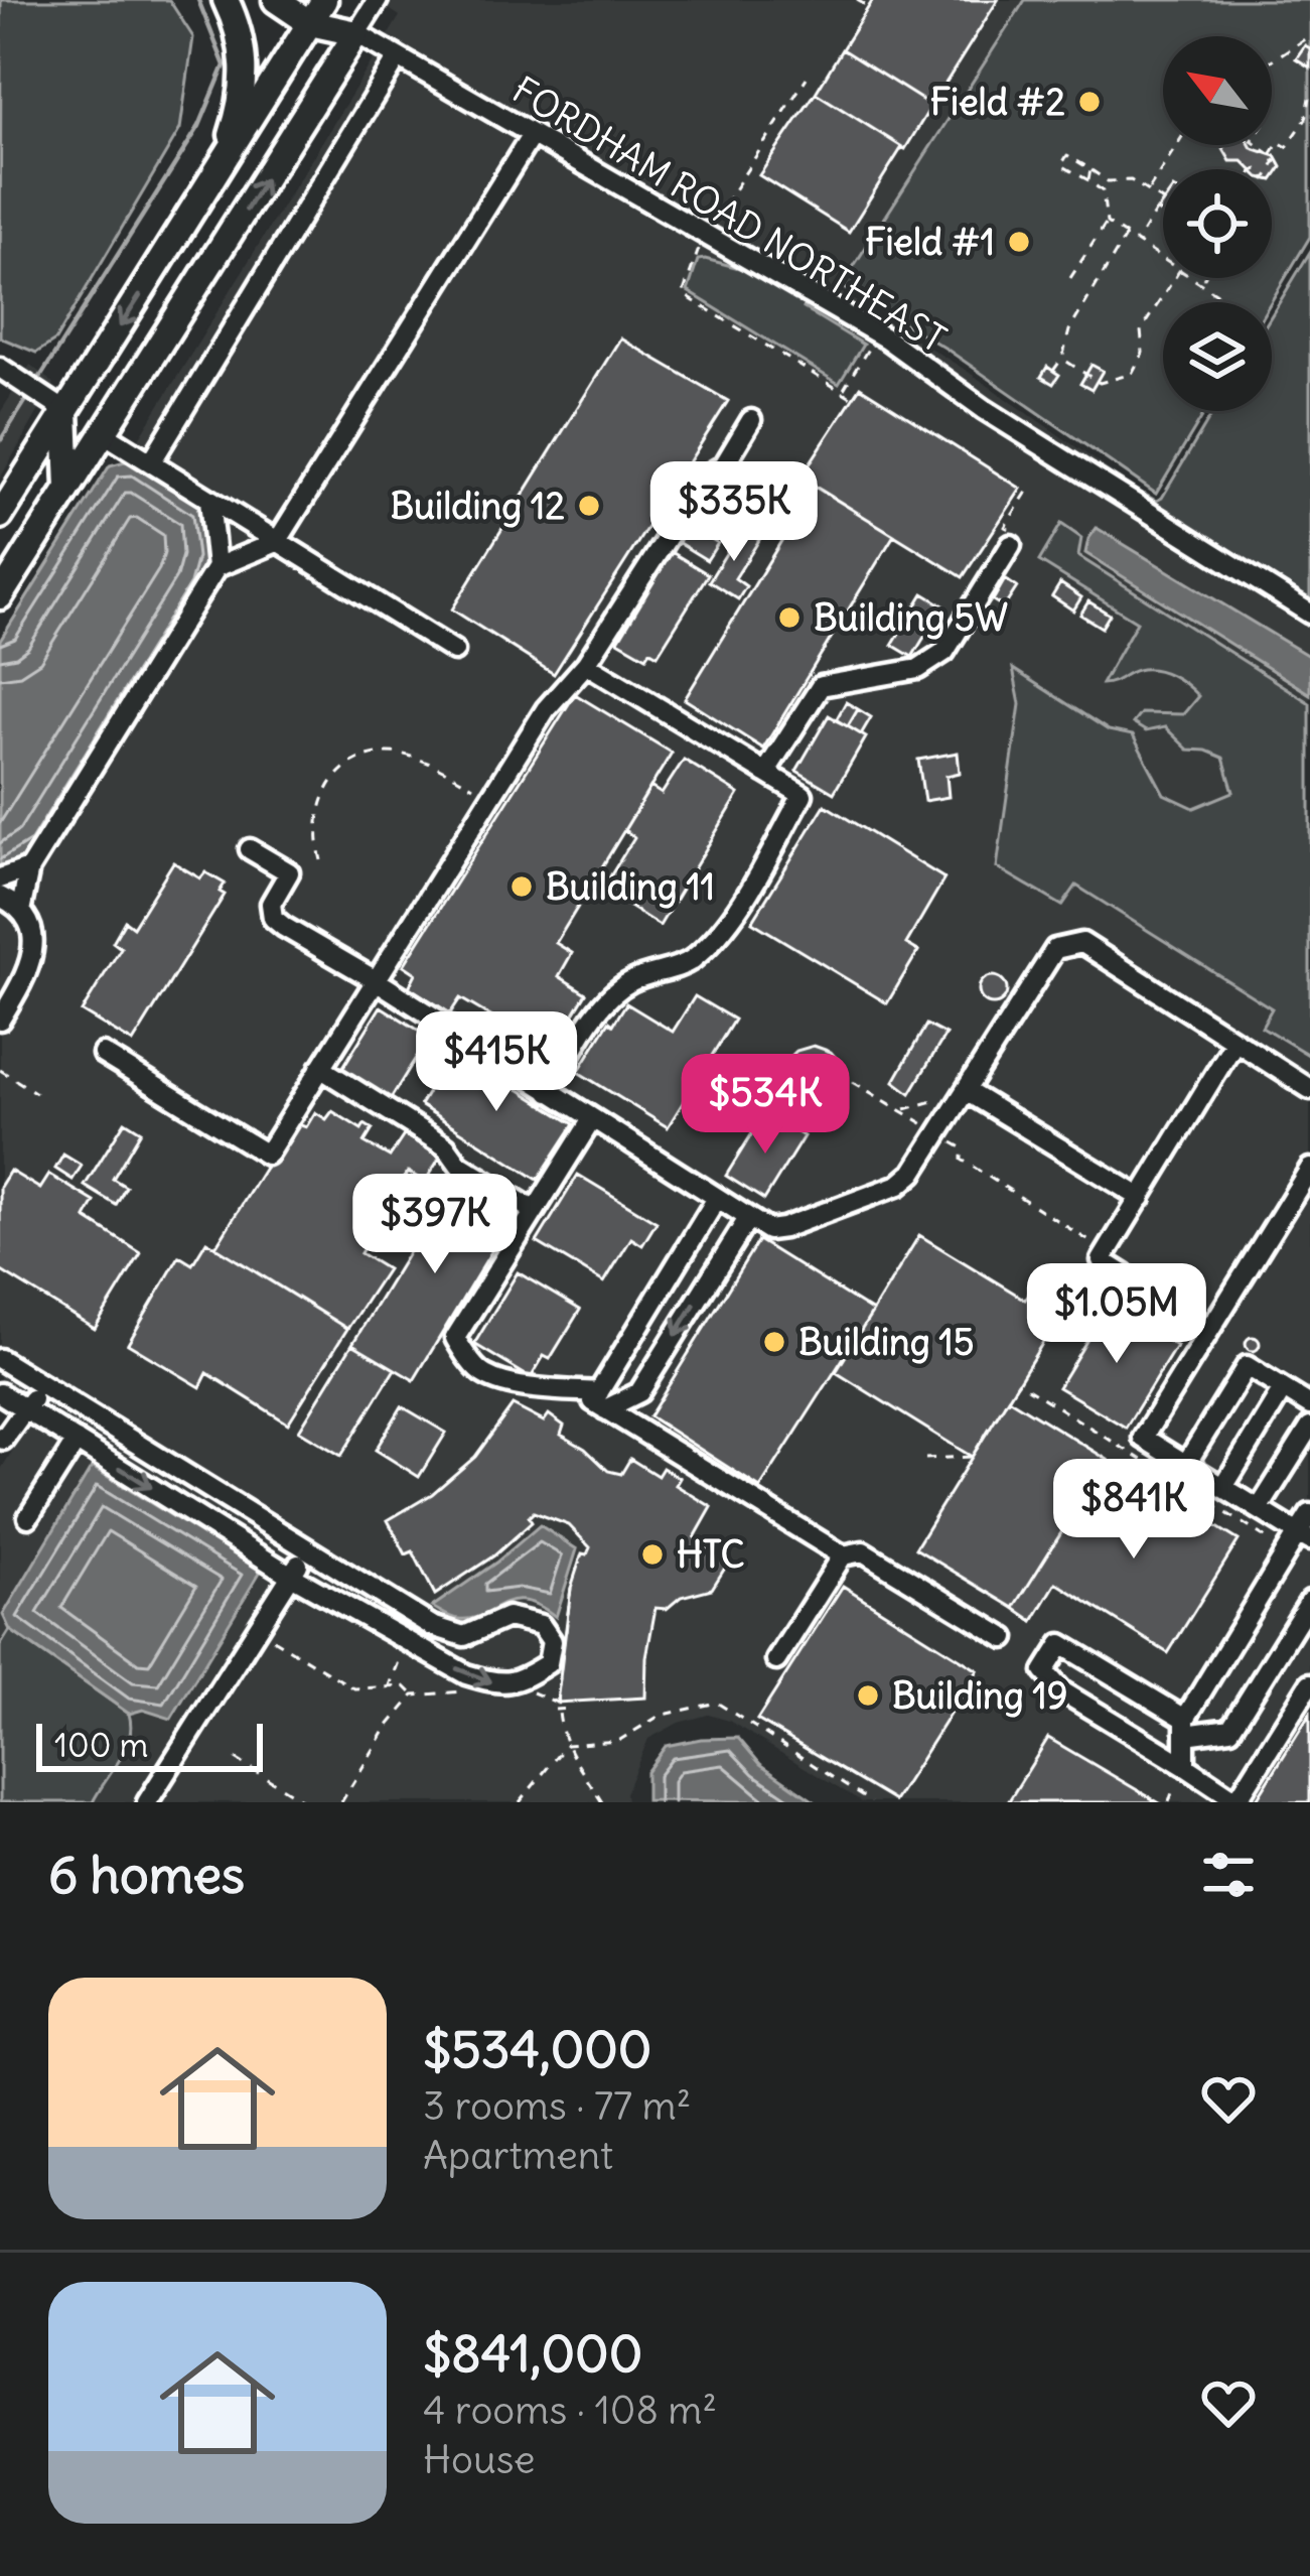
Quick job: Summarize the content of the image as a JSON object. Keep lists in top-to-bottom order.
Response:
{
  "streets": {
    "street": ["FORDHAM ROAD NORTHEAST"]
  },
  "places": [
    "Field #2",
    "Field #1",
    "Building 12",
    "Building 5W",
    "Building 11",
    "Building 15",
    "HTC",
    "Building 19"
  ],
  "scale_bar": "100 m",
  "north": "top left",
  "page": {
    "price": [
      "$335K",
      "$415K",
      "$534K",
      "$397K",
      "$1.05M",
      "$841K"
    ],
    "scale": "100 m",
    "heading": "6 homes",
    "list": [
      {
        "name": "$534,000",
        "note": "3 rooms · 77 m² · Apartment"
      },
      {
        "name": "$841,000",
        "note": "4 rooms · 108 m² · House"
      }
    ]
  }
}
